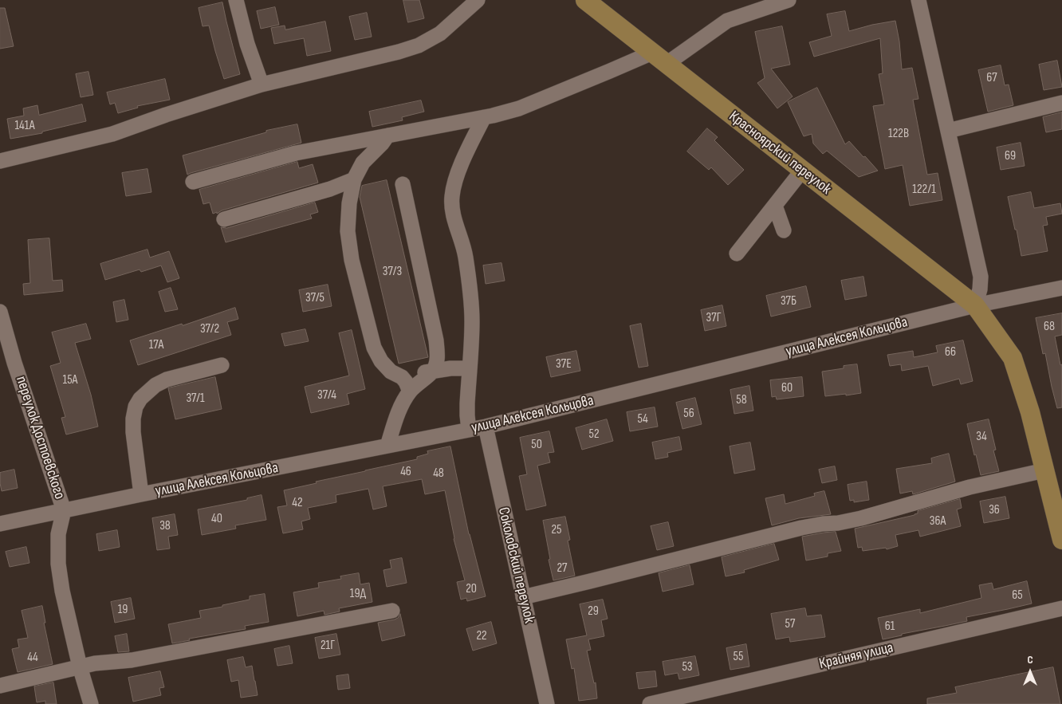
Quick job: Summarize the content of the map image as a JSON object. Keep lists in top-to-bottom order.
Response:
{
  "streets": {
    "main road": ["Красноярский переулок"],
    "street": [
      "улица Алексея Кольцова",
      "переулок Достоевского",
      "Соколовский переулок",
      "Крайняя улица"
    ]
  },
  "crossings": [
    ["Красноярский переулок", "улица Алексея Кольцова"],
    ["улица Алексея Кольцова", "переулок Достоевского"],
    ["улица Алексея Кольцова", "Соколовский переулок"]
  ],
  "house_numbers": [
    "67",
    "141А",
    "122В",
    "69",
    "122/1",
    "37/3",
    "37/5",
    "37Б",
    "37Г",
    "68",
    "37/2",
    "17А",
    "66",
    "37Е",
    "15А",
    "60",
    "37/4",
    "37/1",
    "58",
    "56",
    "54",
    "52",
    "34",
    "50",
    "46",
    "48",
    "42",
    "36",
    "40",
    "36А",
    "38",
    "25",
    "27",
    "20",
    "19Д",
    "65",
    "19",
    "29",
    "57",
    "61",
    "22",
    "21Г",
    "55",
    "44",
    "53"
  ],
  "north": "top"
}
